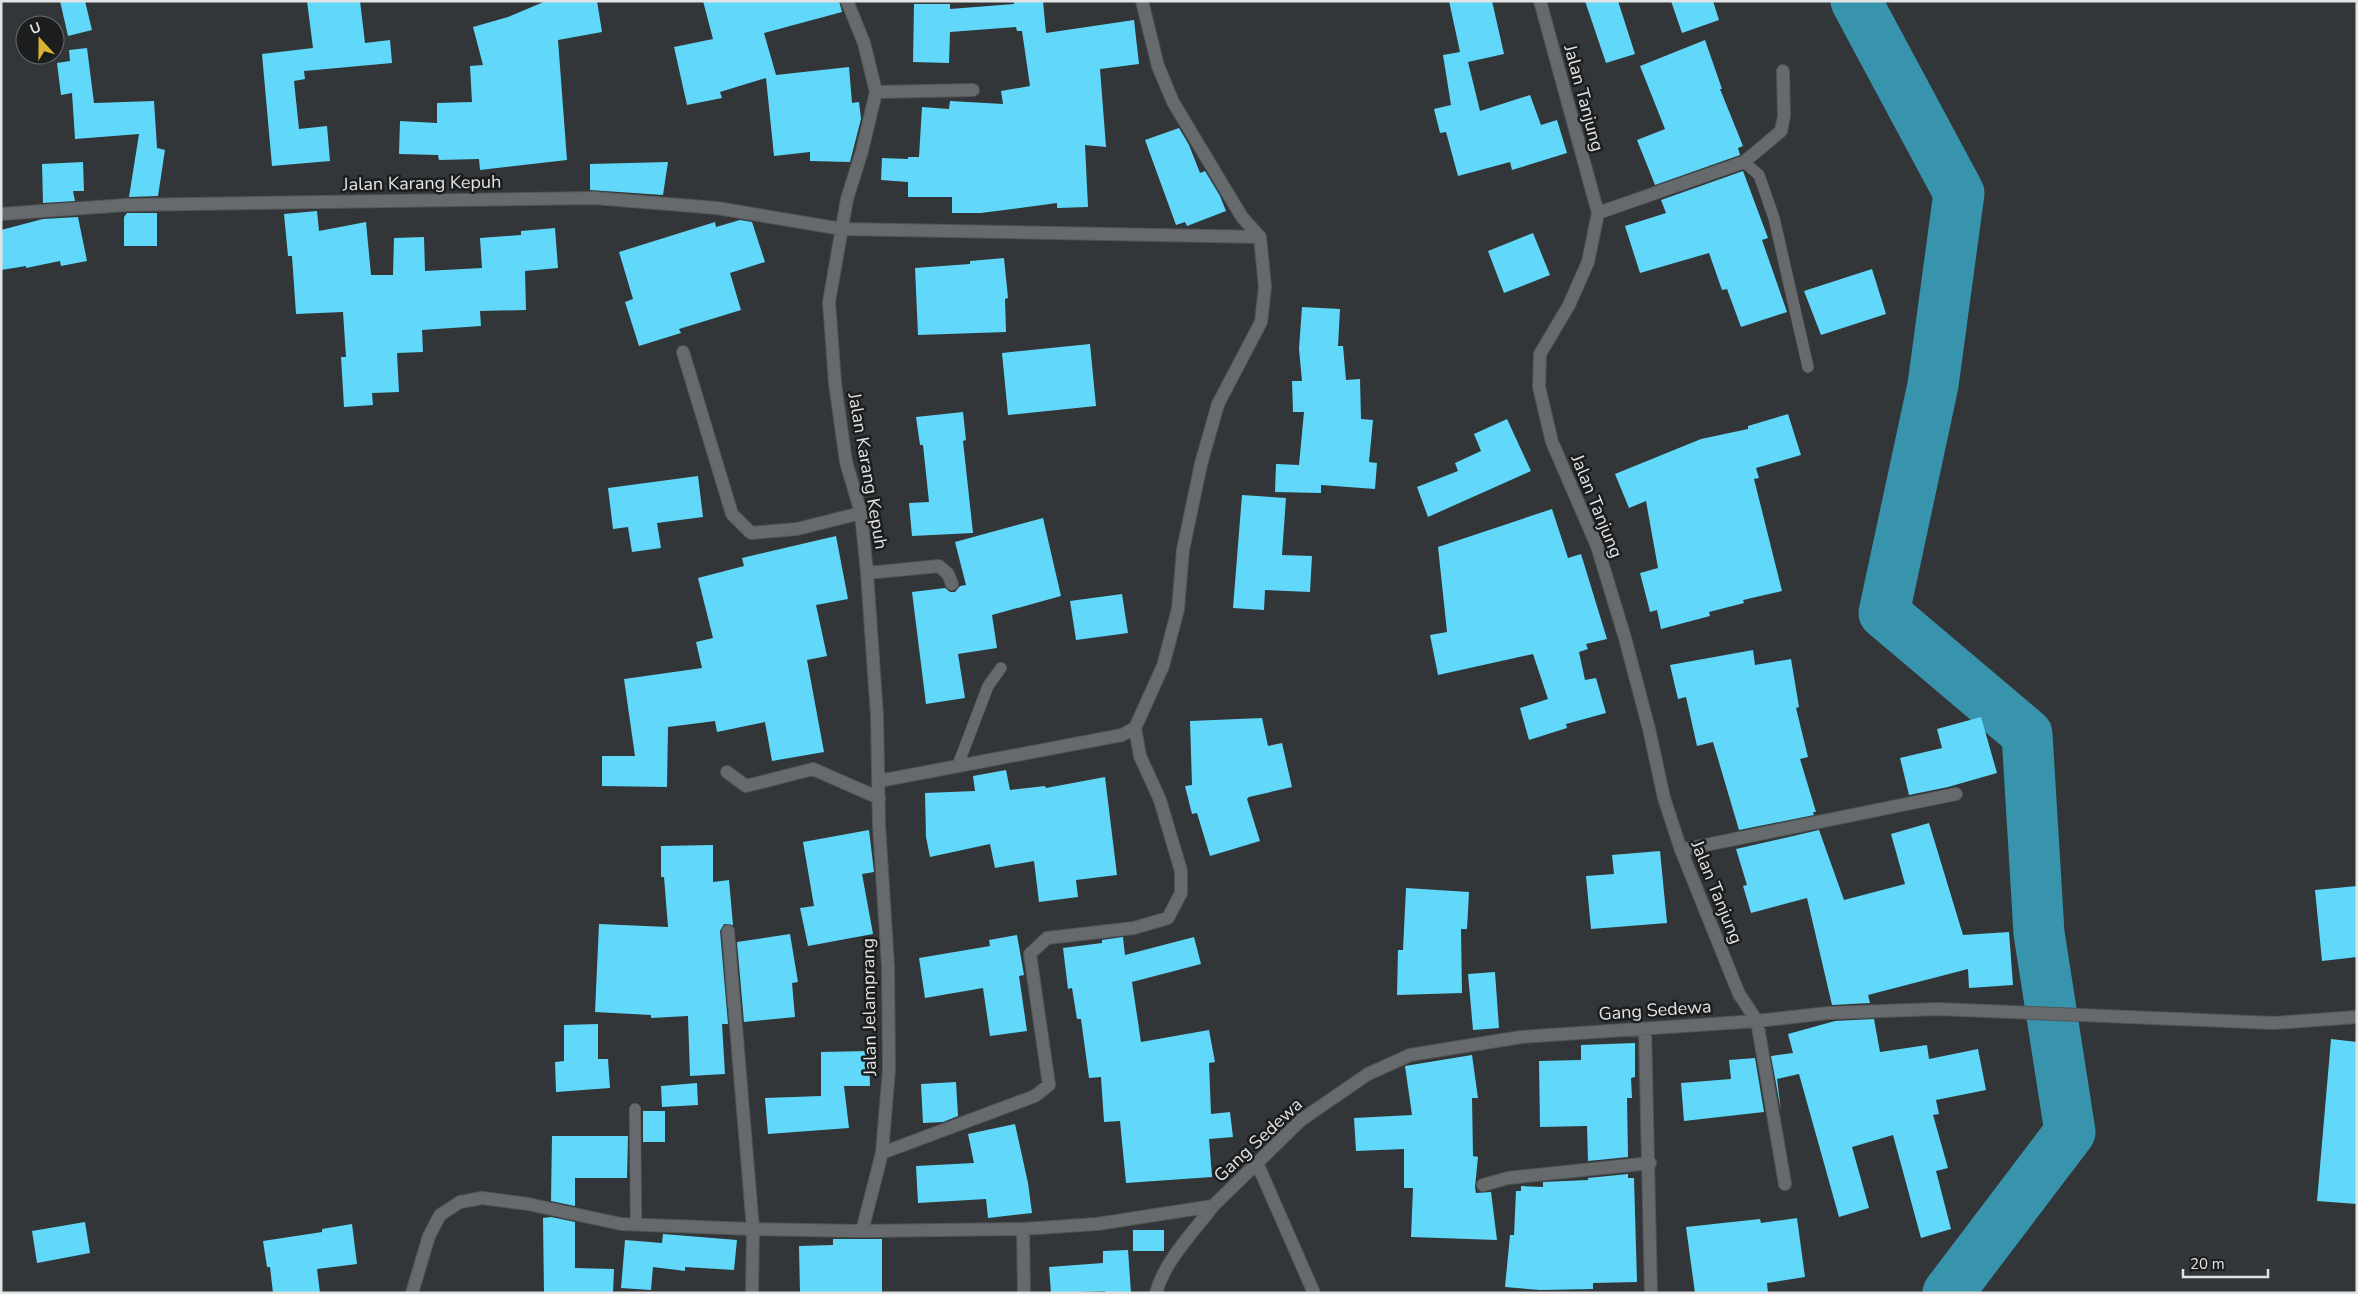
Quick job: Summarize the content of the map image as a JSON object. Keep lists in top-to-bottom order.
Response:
{
  "streets": {
    "street": [
      "Jalan Tanjung",
      "Jalan Karang Kepuh",
      "Jalan Jelamprang",
      "Gang Sedewa"
    ]
  },
  "crossings": [
    ["Jalan Tanjung", "Gang Sedewa"],
    ["Jalan Karang Kepuh", "Jalan Jelamprang"],
    ["Jalan Jelamprang", "Gang Sedewa"]
  ],
  "scale_bar": "20 m",
  "north": "top"
}
